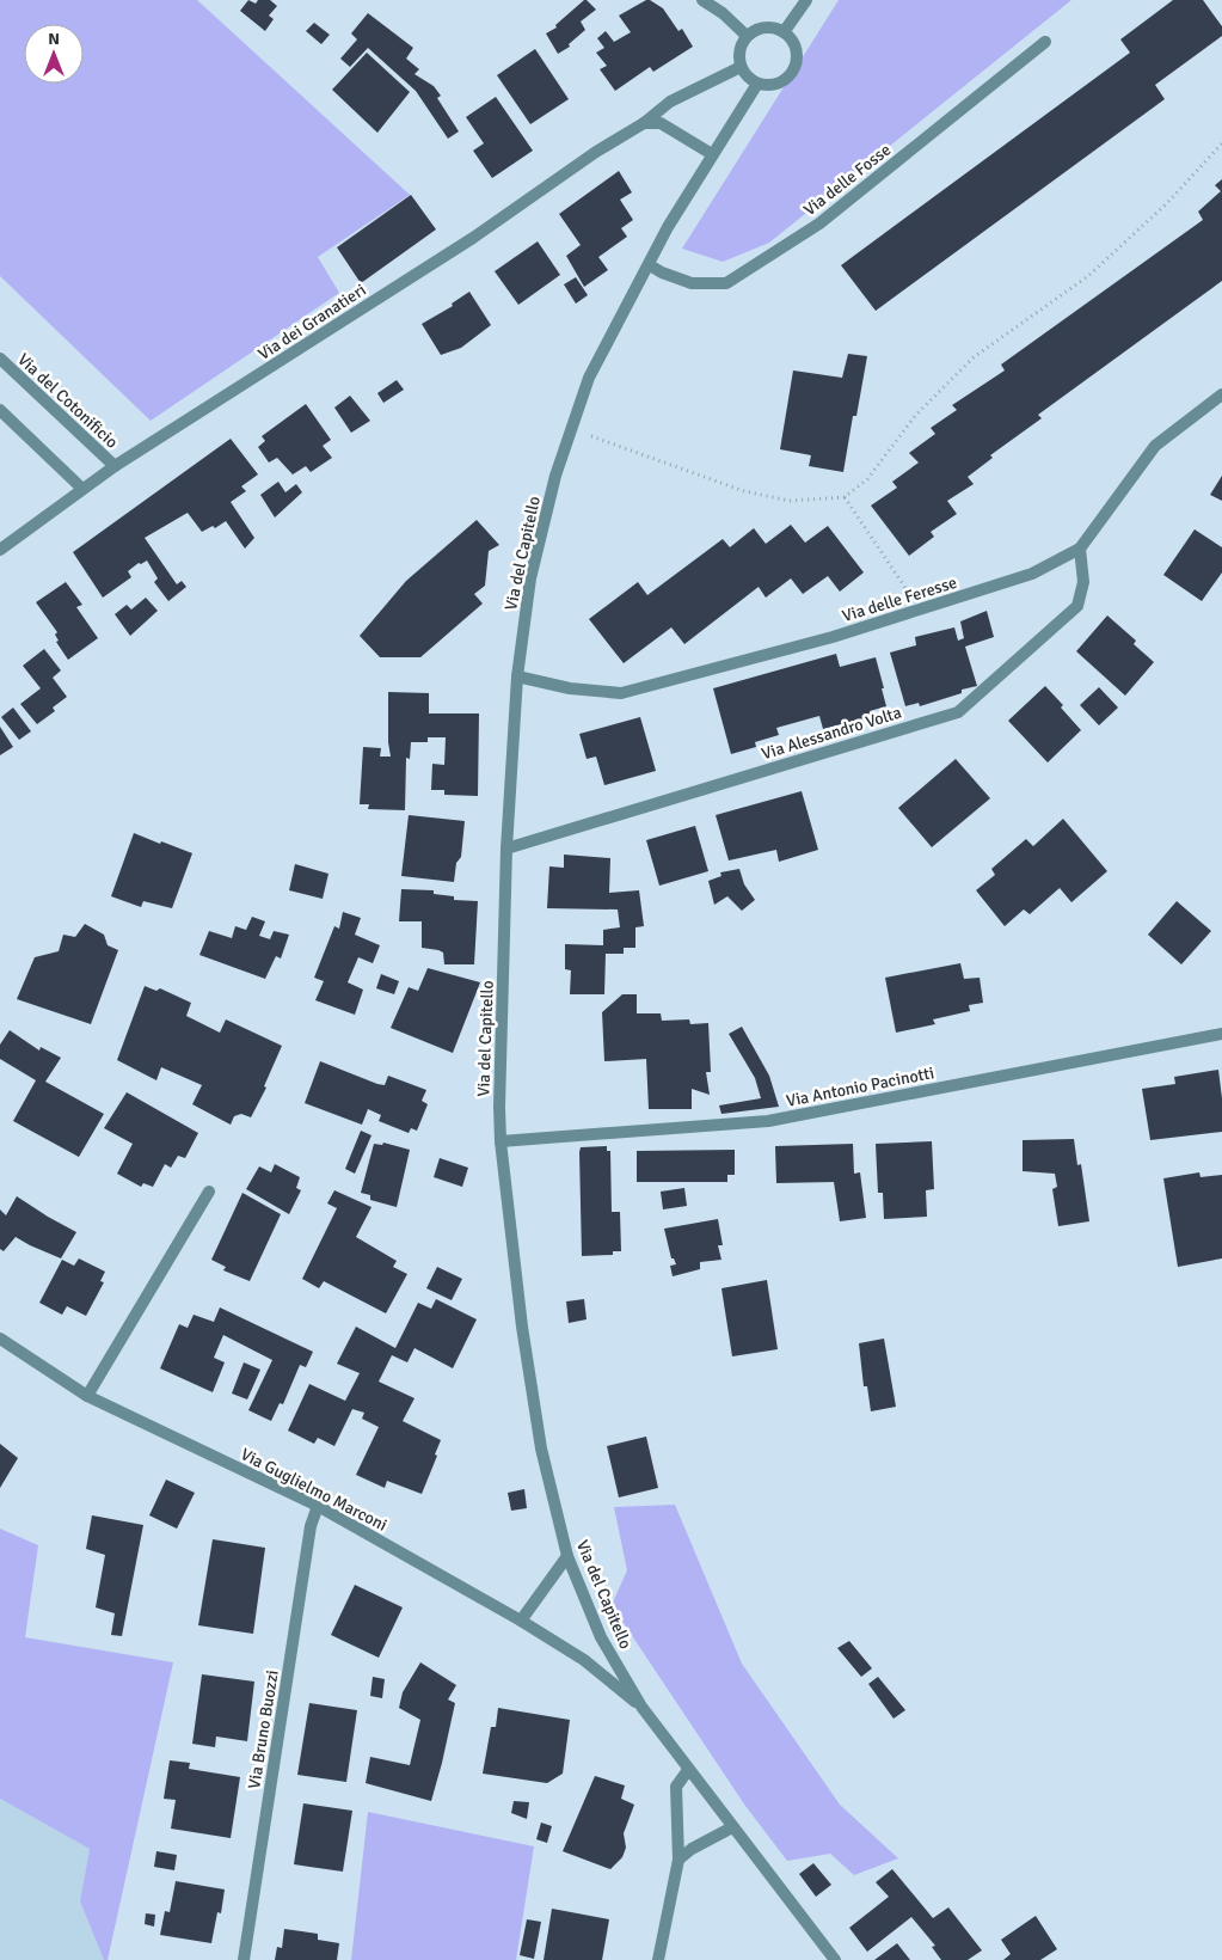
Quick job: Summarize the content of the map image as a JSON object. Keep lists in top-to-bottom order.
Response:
{
  "streets": {
    "street": [
      "Via delle Fosse",
      "Via dei Granatieri",
      "Via del Cotonificio",
      "Via del Capitello",
      "Via delle Feresse",
      "Via Alessandro Volta",
      "Via Antonio Pacinotti",
      "Via Guglielmo Marconi",
      "Via Bruno Buozzi"
    ]
  },
  "crossings": [
    ["Via delle Fosse", "Via del Capitello"],
    ["Via dei Granatieri", "Via del Cotonificio"],
    ["Via dei Granatieri", "Via del Capitello"],
    ["Via del Capitello", "Via delle Feresse"],
    ["Via del Capitello", "Via Alessandro Volta"],
    ["Via del Capitello", "Via Antonio Pacinotti"],
    ["Via del Capitello", "Via Guglielmo Marconi"],
    ["Via delle Feresse", "Via Alessandro Volta"],
    ["Via Guglielmo Marconi", "Via Bruno Buozzi"]
  ],
  "north": "top"
}
